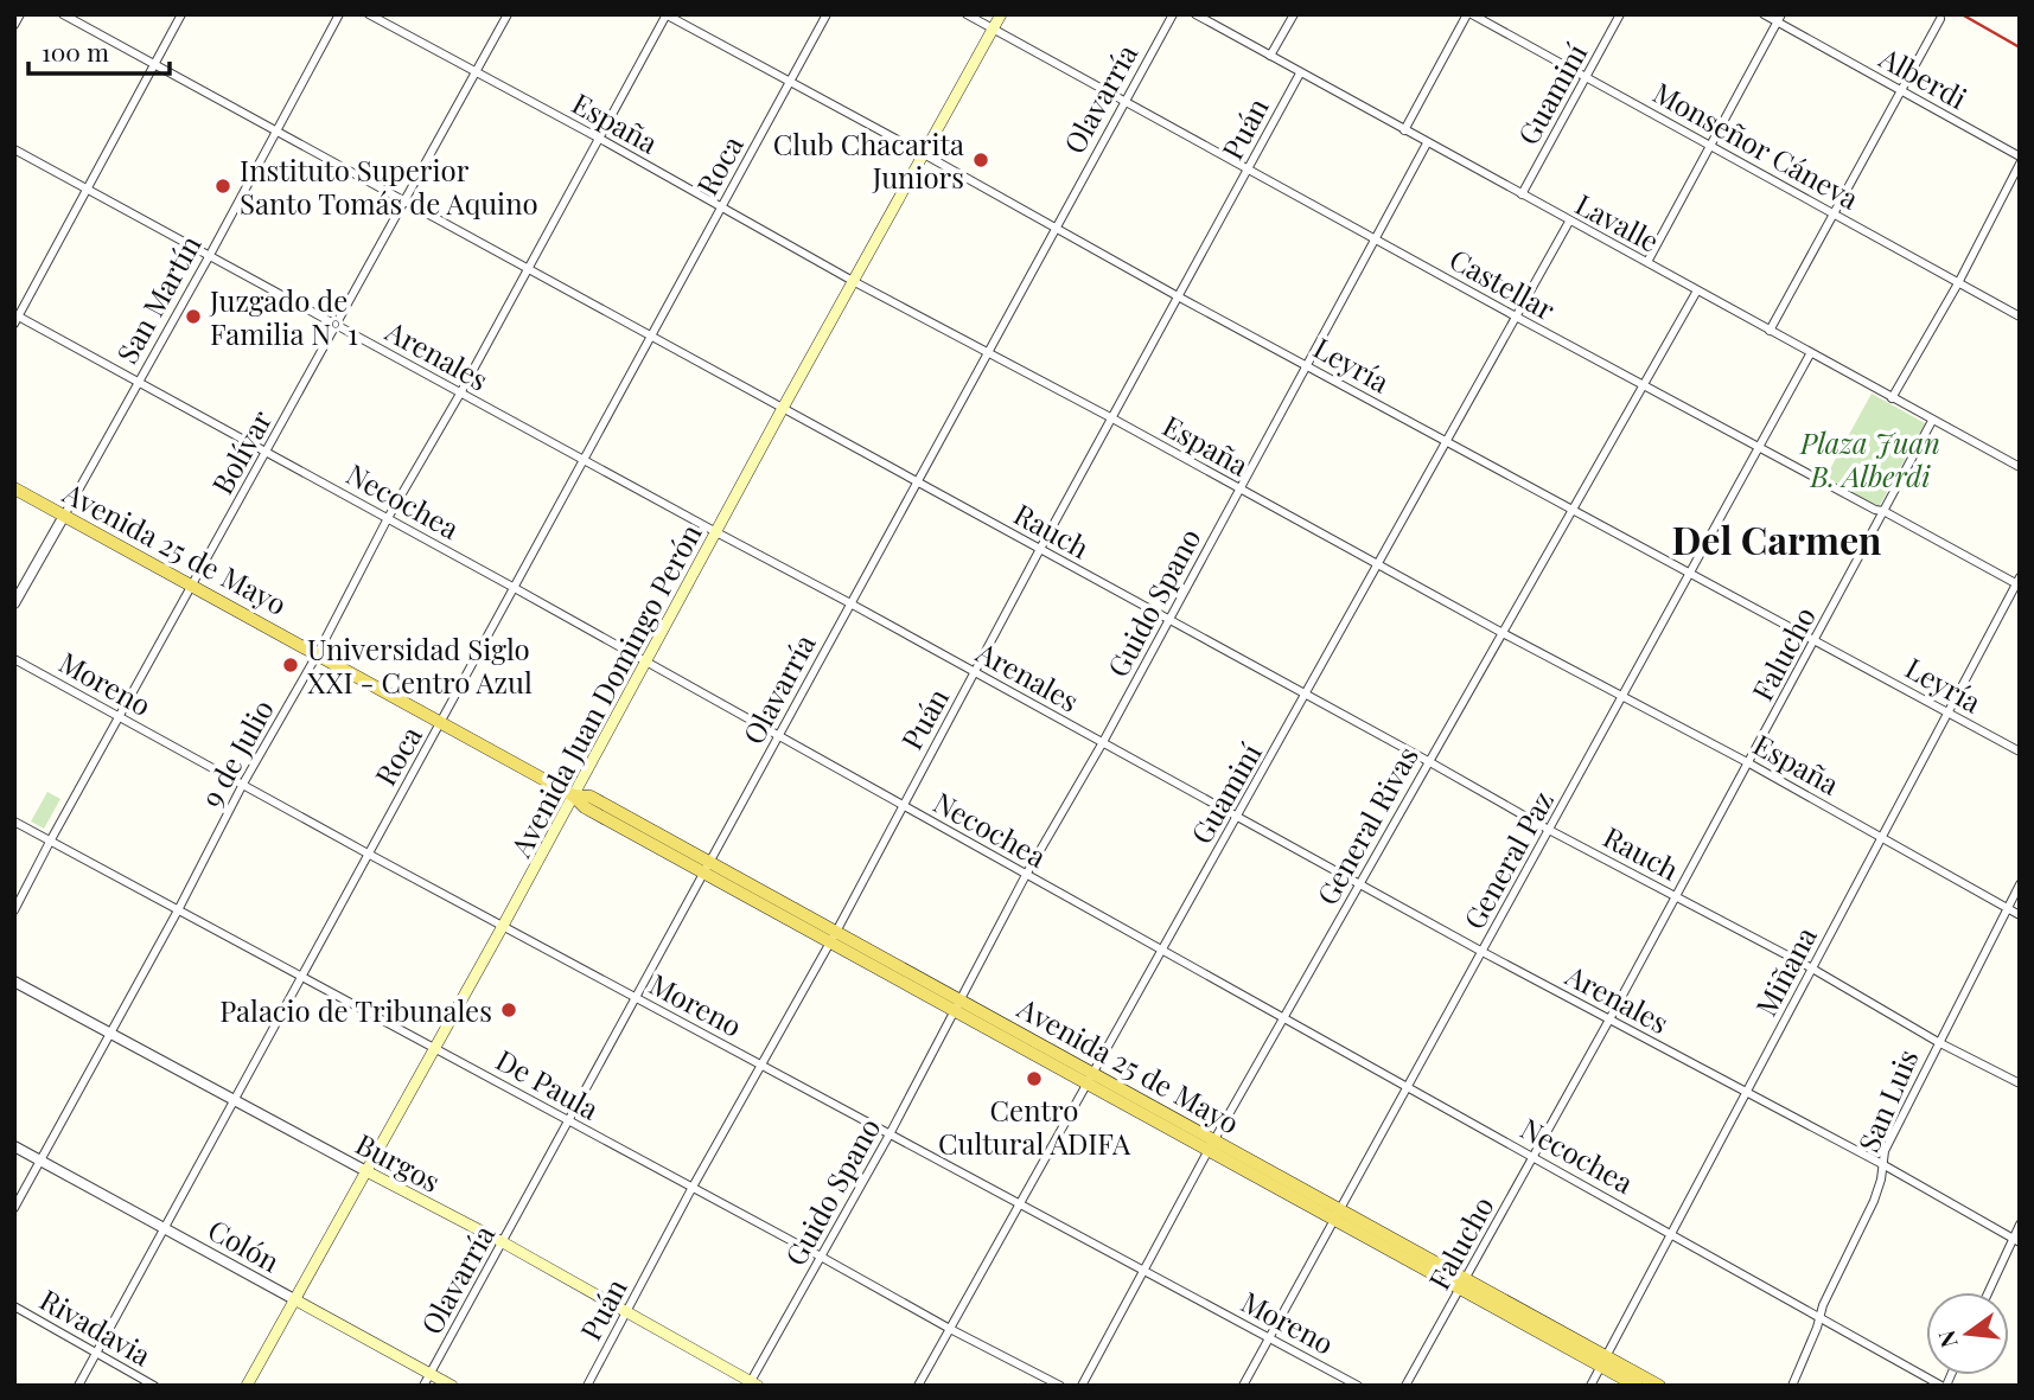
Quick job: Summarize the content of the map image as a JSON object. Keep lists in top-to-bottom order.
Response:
{
  "streets": {
    "main road": [
      "Avenida 25 de Mayo",
      "Avenida Juan Domingo Perón",
      "Burgos",
      "Colón"
    ],
    "street": [
      "Alberdi",
      "Guaminí",
      "Olavarría",
      "España",
      "Puán",
      "Monseñor Cáneva",
      "Roca",
      "Lavalle",
      "Castellar",
      "San Martín",
      "Arenales",
      "Leyría",
      "Bolívar",
      "Necochea",
      "Rauch",
      "Guido Spano",
      "Falucho",
      "Moreno",
      "9 de Julio",
      "General Rivas",
      "General Paz",
      "Miñana",
      "De Paula",
      "San Luis",
      "Rivadavia"
    ]
  },
  "crossings": [
    ["Guaminí", "España"],
    ["Guaminí", "Monseñor Cáneva"],
    ["Guaminí", "Lavalle"],
    ["Guaminí", "Castellar"],
    ["Guaminí", "Arenales"],
    ["Guaminí", "Leyría"],
    ["Guaminí", "Necochea"],
    ["Guaminí", "Rauch"],
    ["Guaminí", "Avenida 25 de Mayo"],
    ["Guaminí", "Moreno"],
    ["Guaminí", "De Paula"],
    ["Olavarría", "España"],
    ["Olavarría", "Castellar"],
    ["Olavarría", "Arenales"],
    ["Olavarría", "Leyría"],
    ["Olavarría", "Necochea"],
    ["Olavarría", "Rauch"],
    ["Olavarría", "Avenida 25 de Mayo"],
    ["Olavarría", "Moreno"],
    ["Olavarría", "De Paula"],
    ["Olavarría", "Burgos"],
    ["Olavarría", "Colón"],
    ["España", "Puán"],
    ["España", "Roca"],
    ["España", "Bolívar"],
    ["España", "Guido Spano"],
    ["España", "Falucho"],
    ["España", "Avenida Juan Domingo Perón"],
    ["España", "9 de Julio"],
    ["España", "General Rivas"],
    ["España", "General Paz"],
    ["España", "Miñana"],
    ["España", "San Luis"],
    ["Puán", "Lavalle"],
    ["Puán", "Castellar"],
    ["Puán", "Arenales"],
    ["Puán", "Leyría"],
    ["Puán", "Necochea"],
    ["Puán", "Rauch"],
    ["Puán", "Avenida 25 de Mayo"],
    ["Puán", "Moreno"],
    ["Puán", "De Paula"],
    ["Puán", "Burgos"],
    ["Roca", "Arenales"],
    ["Roca", "Leyría"],
    ["Roca", "Necochea"],
    ["Roca", "Rauch"],
    ["Roca", "Avenida 25 de Mayo"],
    ["Roca", "Moreno"],
    ["Roca", "De Paula"],
    ["Roca", "Burgos"],
    ["Roca", "Colón"],
    ["Roca", "Rivadavia"],
    ["Lavalle", "Guido Spano"],
    ["Lavalle", "Falucho"],
    ["Lavalle", "General Rivas"],
    ["Lavalle", "General Paz"],
    ["Castellar", "Guido Spano"],
    ["Castellar", "Falucho"],
    ["Castellar", "Avenida Juan Domingo Perón"],
    ["Castellar", "General Rivas"],
    ["Castellar", "General Paz"],
    ["Castellar", "Miñana"],
    ["San Martín", "Arenales"],
    ["San Martín", "Necochea"],
    ["San Martín", "Rauch"],
    ["San Martín", "Avenida 25 de Mayo"],
    ["Arenales", "Bolívar"],
    ["Arenales", "Guido Spano"],
    ["Arenales", "Falucho"],
    ["Arenales", "Avenida Juan Domingo Perón"],
    ["Arenales", "9 de Julio"],
    ["Arenales", "General Rivas"],
    ["Arenales", "General Paz"],
    ["Arenales", "Miñana"],
    ["Arenales", "San Luis"],
    ["Leyría", "Guido Spano"],
    ["Leyría", "Falucho"],
    ["Leyría", "Avenida Juan Domingo Perón"],
    ["Leyría", "9 de Julio"],
    ["Leyría", "General Rivas"],
    ["Leyría", "General Paz"],
    ["Leyría", "Miñana"],
    ["Bolívar", "Necochea"],
    ["Bolívar", "Rauch"],
    ["Bolívar", "Avenida 25 de Mayo"],
    ["Bolívar", "Moreno"],
    ["Bolívar", "De Paula"],
    ["Necochea", "Guido Spano"],
    ["Necochea", "Falucho"],
    ["Necochea", "Avenida Juan Domingo Perón"],
    ["Necochea", "9 de Julio"],
    ["Necochea", "General Rivas"],
    ["Necochea", "General Paz"],
    ["Necochea", "Miñana"],
    ["Necochea", "San Luis"],
    ["Rauch", "Guido Spano"],
    ["Rauch", "Falucho"],
    ["Rauch", "Avenida Juan Domingo Perón"],
    ["Rauch", "9 de Julio"],
    ["Rauch", "General Rivas"],
    ["Rauch", "General Paz"],
    ["Rauch", "Miñana"],
    ["Rauch", "San Luis"],
    ["Avenida 25 de Mayo", "Guido Spano"],
    ["Avenida 25 de Mayo", "Falucho"],
    ["Avenida 25 de Mayo", "Avenida Juan Domingo Perón"],
    ["Avenida 25 de Mayo", "9 de Julio"],
    ["Avenida 25 de Mayo", "General Rivas"],
    ["Avenida 25 de Mayo", "General Paz"],
    ["Avenida 25 de Mayo", "Miñana"],
    ["Guido Spano", "Moreno"],
    ["Guido Spano", "De Paula"],
    ["Guido Spano", "Burgos"],
    ["Moreno", "Avenida Juan Domingo Perón"],
    ["Moreno", "9 de Julio"],
    ["Moreno", "General Rivas"],
    ["Moreno", "General Paz"],
    ["Avenida Juan Domingo Perón", "De Paula"],
    ["Avenida Juan Domingo Perón", "Burgos"],
    ["Avenida Juan Domingo Perón", "Colón"],
    ["9 de Julio", "De Paula"],
    ["9 de Julio", "Burgos"],
    ["9 de Julio", "Colón"]
  ],
  "districts": ["Del Carmen"],
  "parks": ["Plaza Juan B. Alberdi"],
  "places": [
    "Club Chacarita Juniors",
    "Instituto Superior Santo Tomás de Aquino",
    "Juzgado de Familia N° 1",
    "Universidad Siglo XXI - Centro Azul",
    "Palacio de Tribunales",
    "Centro Cultural ADIFA"
  ],
  "scale_bar": "100 m",
  "north": "left"
}
